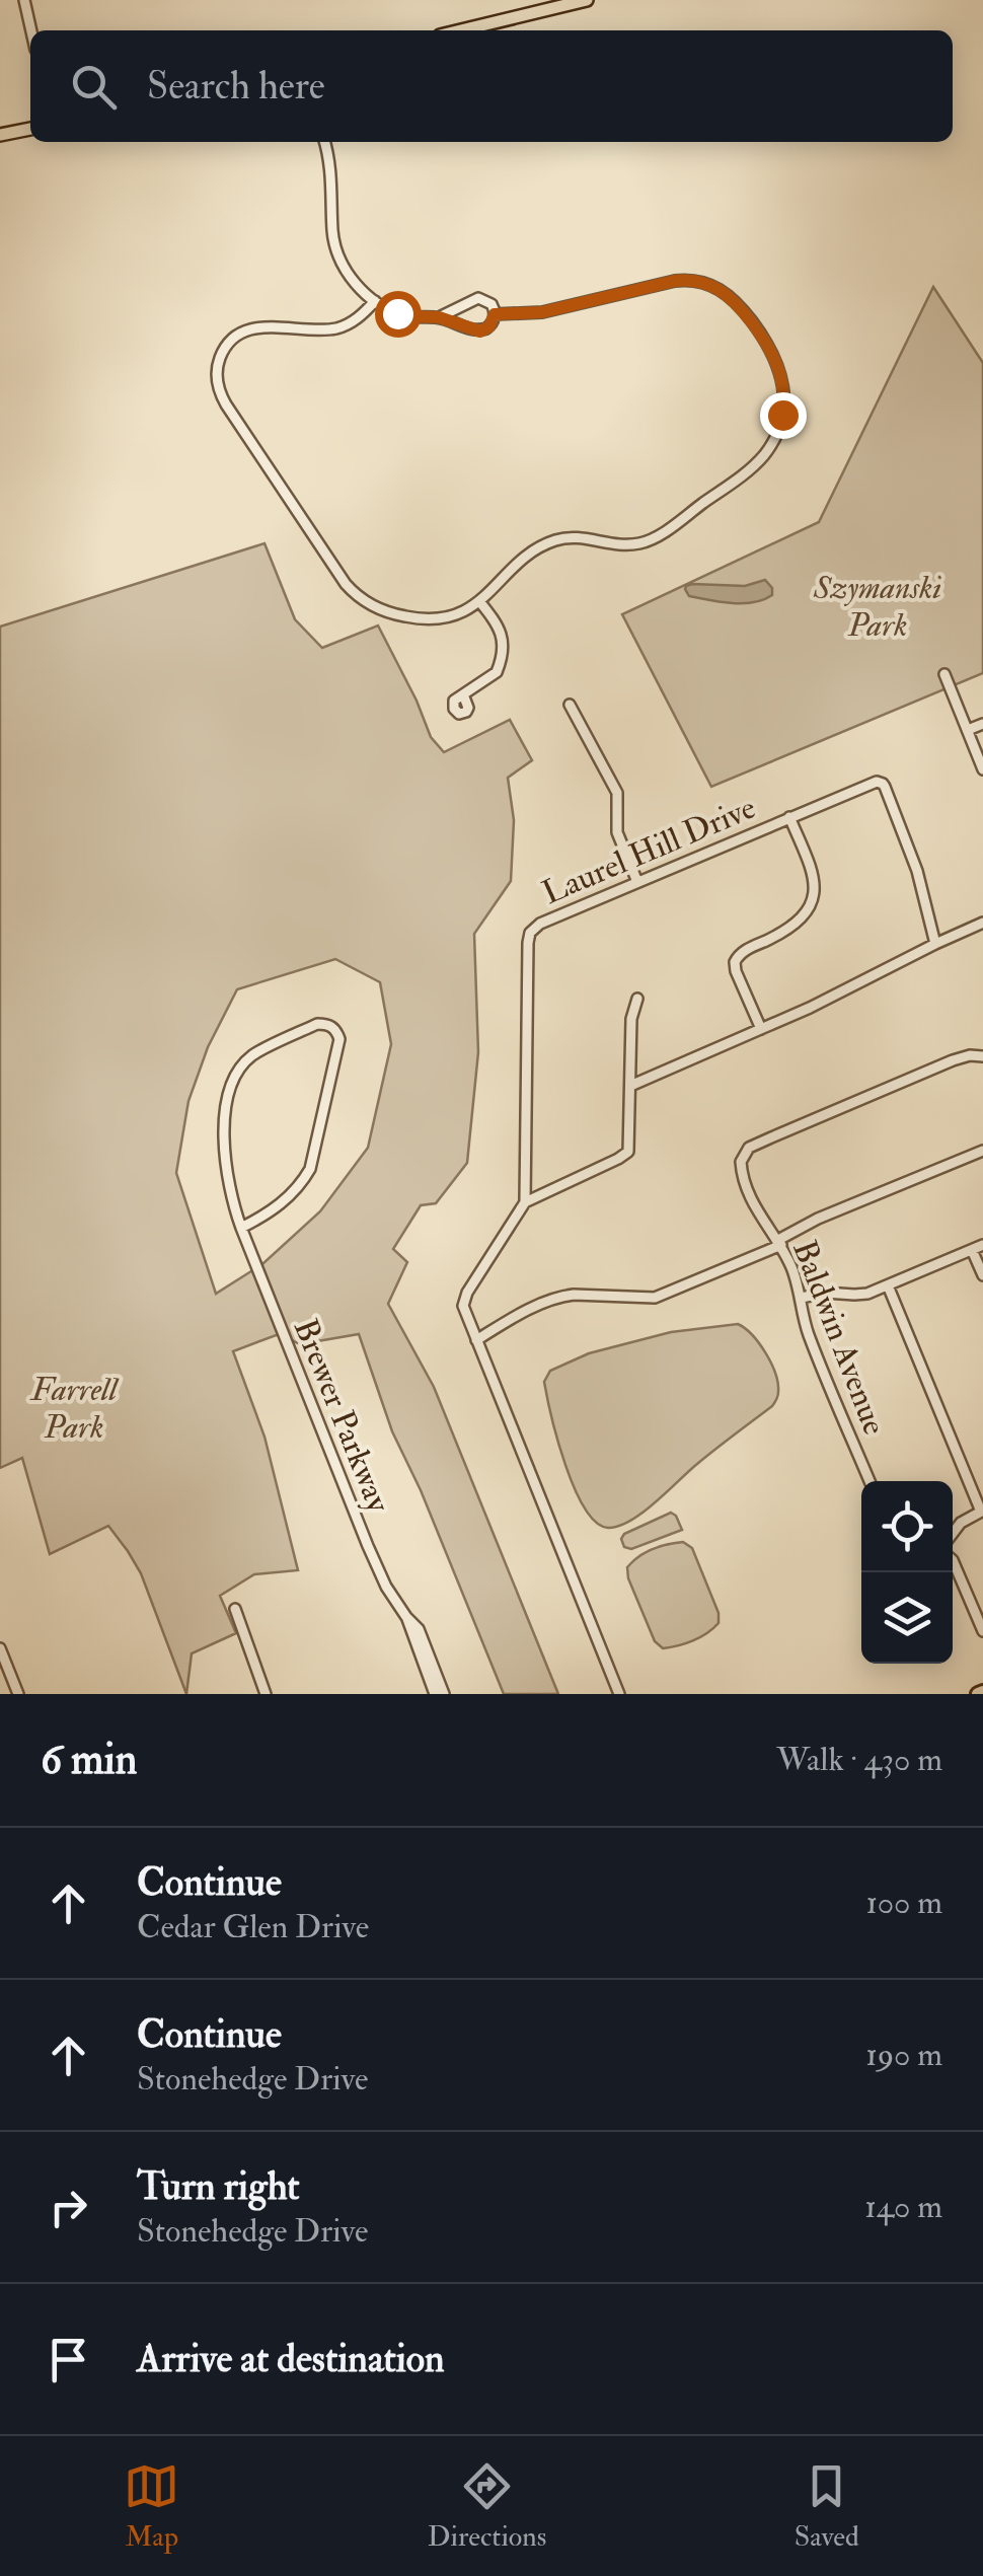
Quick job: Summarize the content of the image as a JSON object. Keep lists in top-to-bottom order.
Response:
{
  "streets": {
    "street": ["Laurel Hill Drive", "Baldwin Avenue", "Brewer Parkway"]
  },
  "parks": ["Szymanski Park", "Farrell Park"],
  "page": {
    "search": "Search here",
    "heading": ["6 min", "Walk · 430 m"],
    "list": [
      ["Continue", "Cedar Glen Drive", "100 m"],
      ["Continue", "Stonehedge Drive", "190 m"],
      ["Turn right", "Stonehedge Drive", "140 m"],
      "Arrive at destination"
    ],
    "nav": ["Map", "Directions", "Saved"]
  }
}
